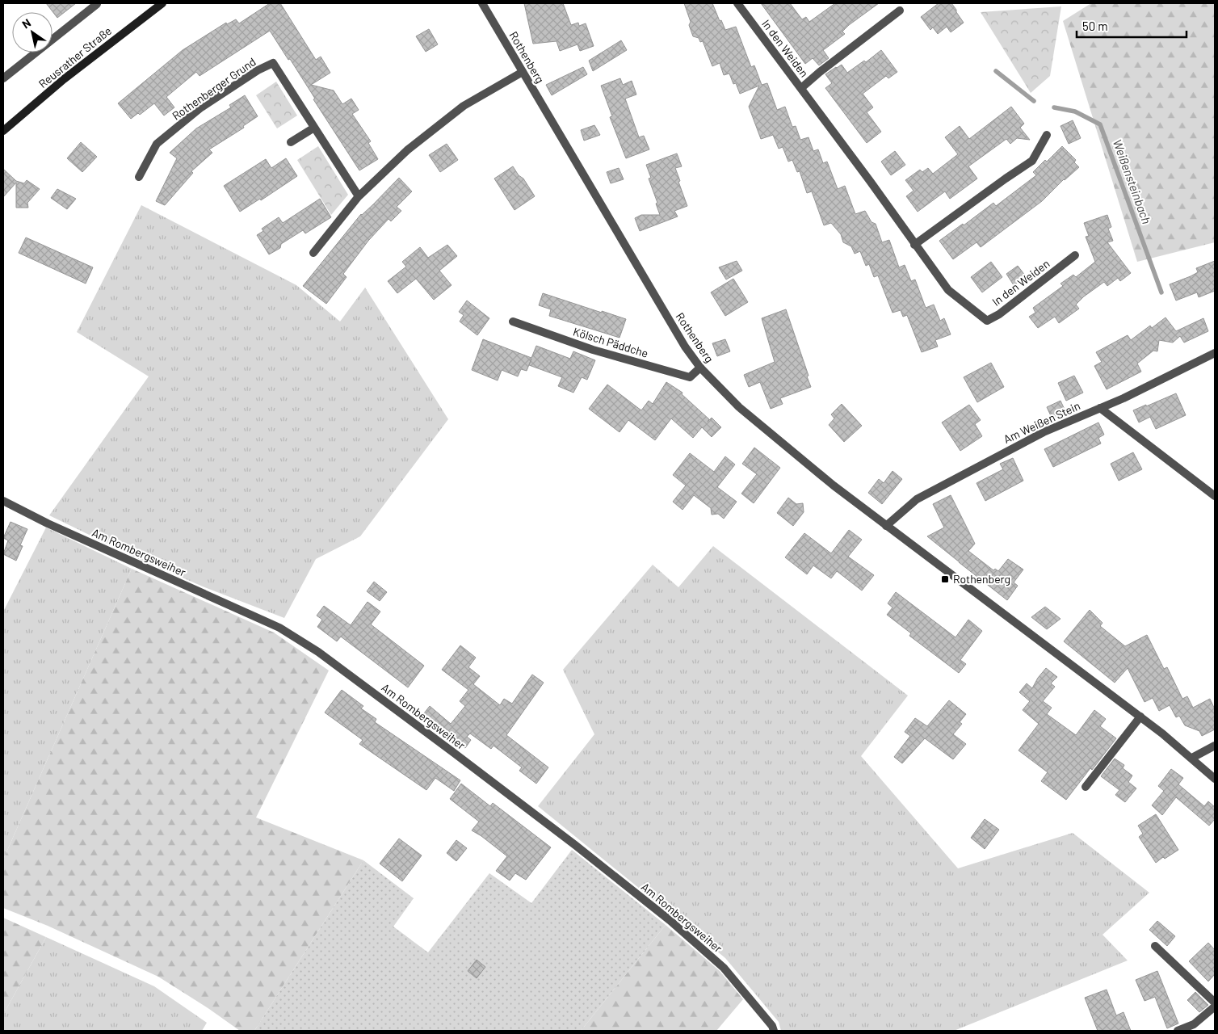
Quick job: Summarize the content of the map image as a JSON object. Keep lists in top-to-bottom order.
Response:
{
  "streets": {
    "main road": ["Reusrather Straße"],
    "street": [
      "In den Weiden",
      "Rothenberg",
      "Rothenberger Grund",
      "Kölsch Päddche",
      "Am Weißen Stein",
      "Am Rombergsweiher"
    ]
  },
  "crossings": [
    ["Rothenberg", "Kölsch Päddche"],
    ["Rothenberg", "Am Weißen Stein"]
  ],
  "water": ["Weißensteinbach"],
  "places": {
    "transit": ["Rothenberg"]
  },
  "scale_bar": "50 m",
  "north": "top left"
}
